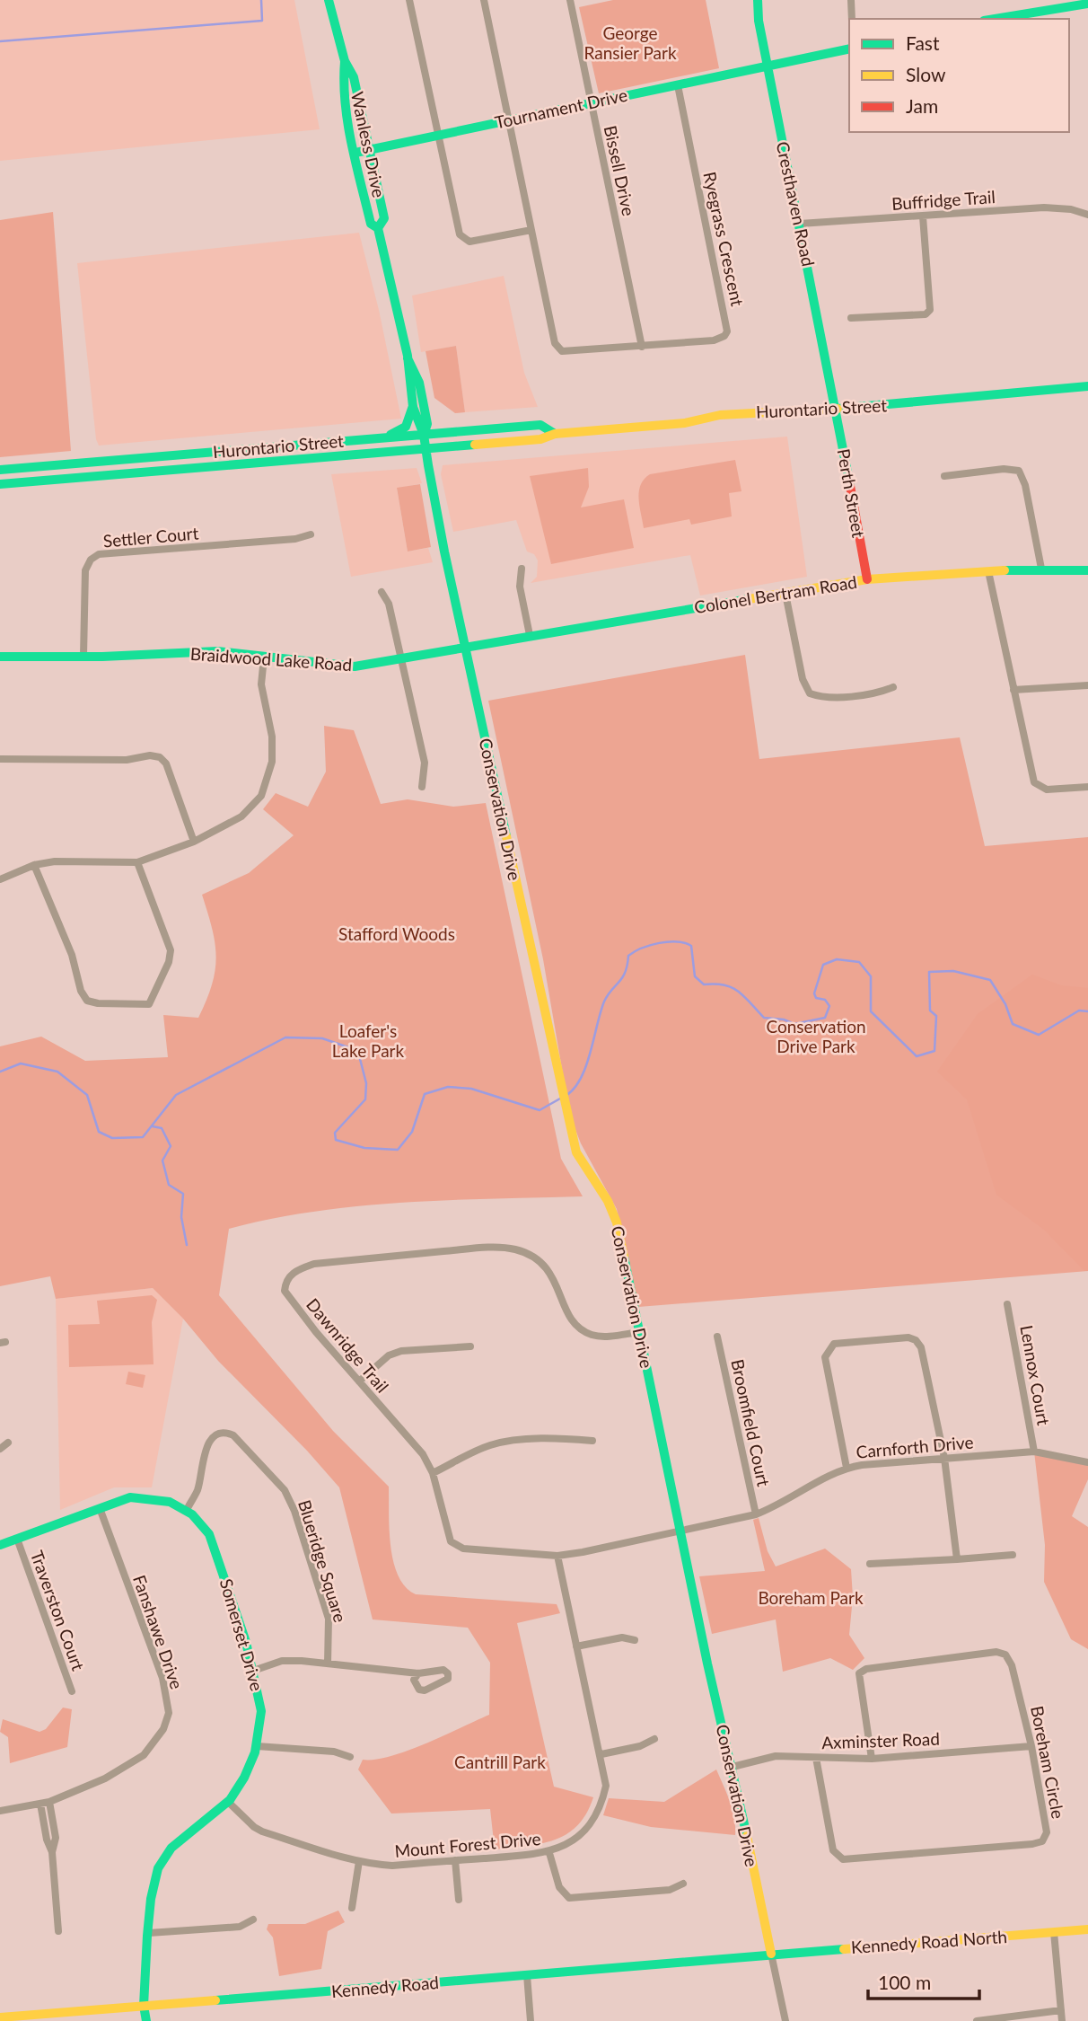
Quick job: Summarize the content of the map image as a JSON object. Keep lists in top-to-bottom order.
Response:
{
  "streets": {
    "street": [
      "Tournament Drive",
      "Wanless Drive",
      "Bissell Drive",
      "Buffridge Trail",
      "Cresthaven Road",
      "Ryegrass Crescent",
      "Hurontario Street",
      "Perth Street",
      "Settler Court",
      "Colonel Bertram Road",
      "Braidwood Lake Road",
      "Conservation Drive",
      "Dawnridge Trail",
      "Lennox Court",
      "Broomfield Court",
      "Carnforth Drive",
      "Blueridge Square",
      "Traverston Court",
      "Fanshawe Drive",
      "Somerset Drive",
      "Axminster Road",
      "Boreham Circle",
      "Mount Forest Drive",
      "Kennedy Road North",
      "Kennedy Road"
    ]
  },
  "crossings": [
    ["Tournament Drive", "Wanless Drive"],
    ["Tournament Drive", "Bissell Drive"],
    ["Tournament Drive", "Cresthaven Road"],
    ["Tournament Drive", "Ryegrass Crescent"],
    ["Wanless Drive", "Hurontario Street"],
    ["Wanless Drive", "Conservation Drive"],
    ["Bissell Drive", "Ryegrass Crescent"],
    ["Buffridge Trail", "Cresthaven Road"],
    ["Cresthaven Road", "Hurontario Street"],
    ["Cresthaven Road", "Perth Street"],
    ["Hurontario Street", "Perth Street"],
    ["Hurontario Street", "Conservation Drive"],
    ["Perth Street", "Colonel Bertram Road"],
    ["Settler Court", "Braidwood Lake Road"],
    ["Colonel Bertram Road", "Braidwood Lake Road"],
    ["Colonel Bertram Road", "Conservation Drive"],
    ["Braidwood Lake Road", "Conservation Drive"],
    ["Conservation Drive", "Dawnridge Trail"],
    ["Conservation Drive", "Carnforth Drive"],
    ["Conservation Drive", "Axminster Road"],
    ["Conservation Drive", "Kennedy Road North"],
    ["Conservation Drive", "Kennedy Road"],
    ["Dawnridge Trail", "Carnforth Drive"],
    ["Dawnridge Trail", "Mount Forest Drive"],
    ["Lennox Court", "Carnforth Drive"],
    ["Broomfield Court", "Carnforth Drive"],
    ["Blueridge Square", "Somerset Drive"],
    ["Somerset Drive", "Mount Forest Drive"],
    ["Somerset Drive", "Kennedy Road"],
    ["Axminster Road", "Boreham Circle"],
    ["Kennedy Road North", "Kennedy Road"]
  ],
  "parks": [
    "George Ransier Park",
    "Stafford Woods",
    "Conservation Drive Park",
    "Loafer's Lake Park",
    "Boreham Park",
    "Cantrill Park"
  ],
  "legend": ["Fast", "Slow", "Jam"],
  "scale_bar": "100 m"
}
